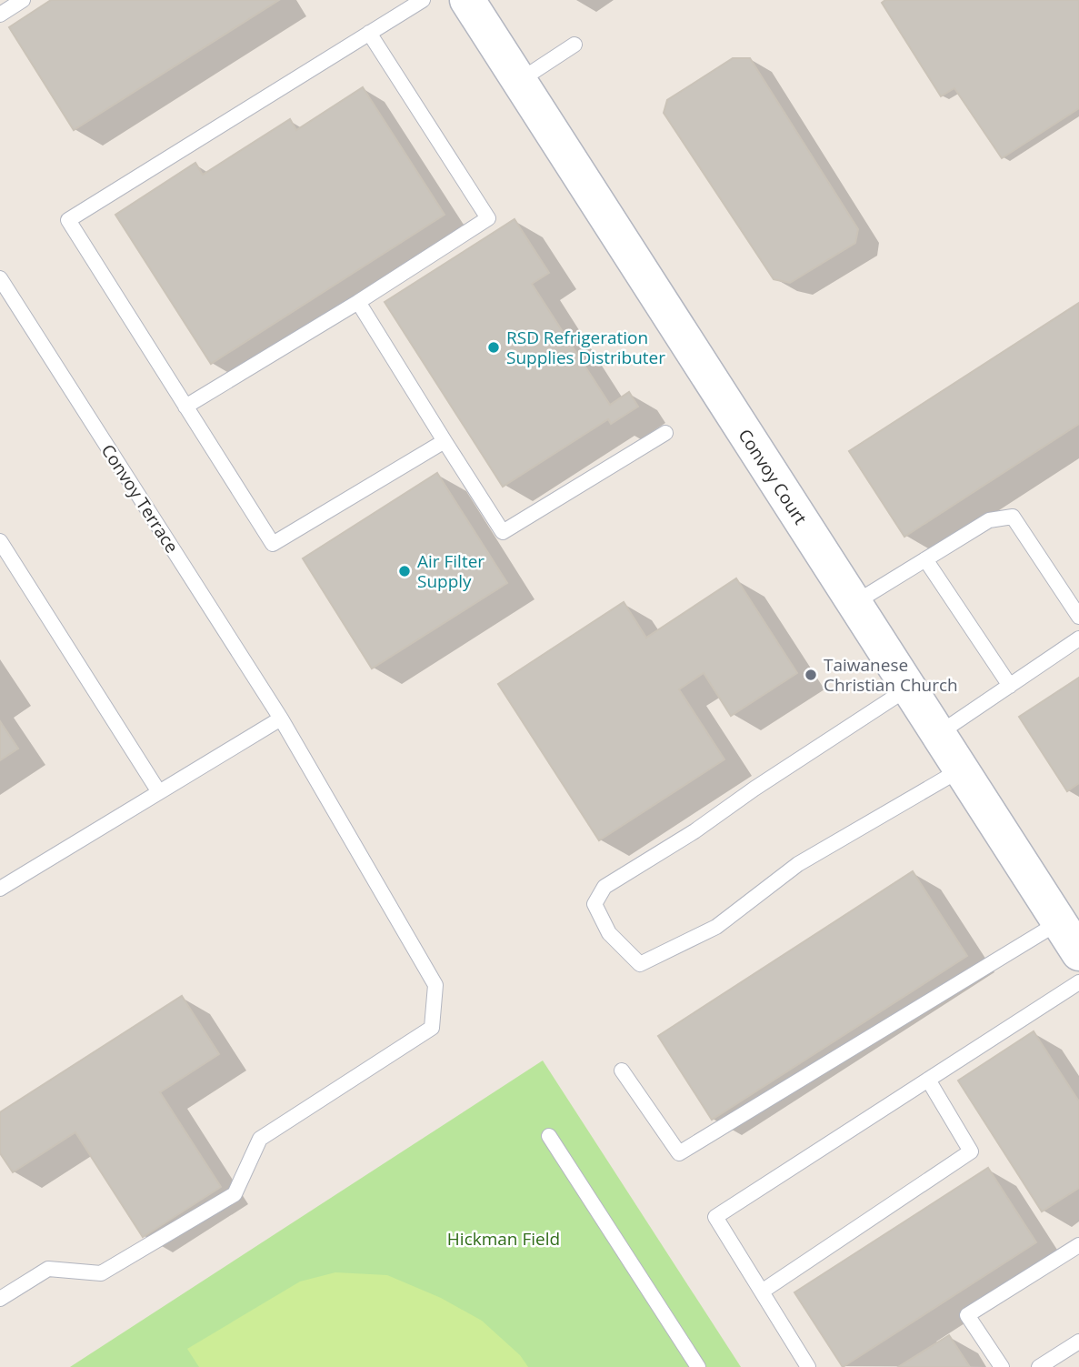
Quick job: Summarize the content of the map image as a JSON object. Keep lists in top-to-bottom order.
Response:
{
  "streets": {
    "street": ["Convoy Court"],
    "lane": ["Convoy Terrace"]
  },
  "parks": ["Hickman Field"],
  "places": ["RSD Refrigeration Supplies Distributer", "Air Filter Supply", "Taiwanese Christian Church"]
}
